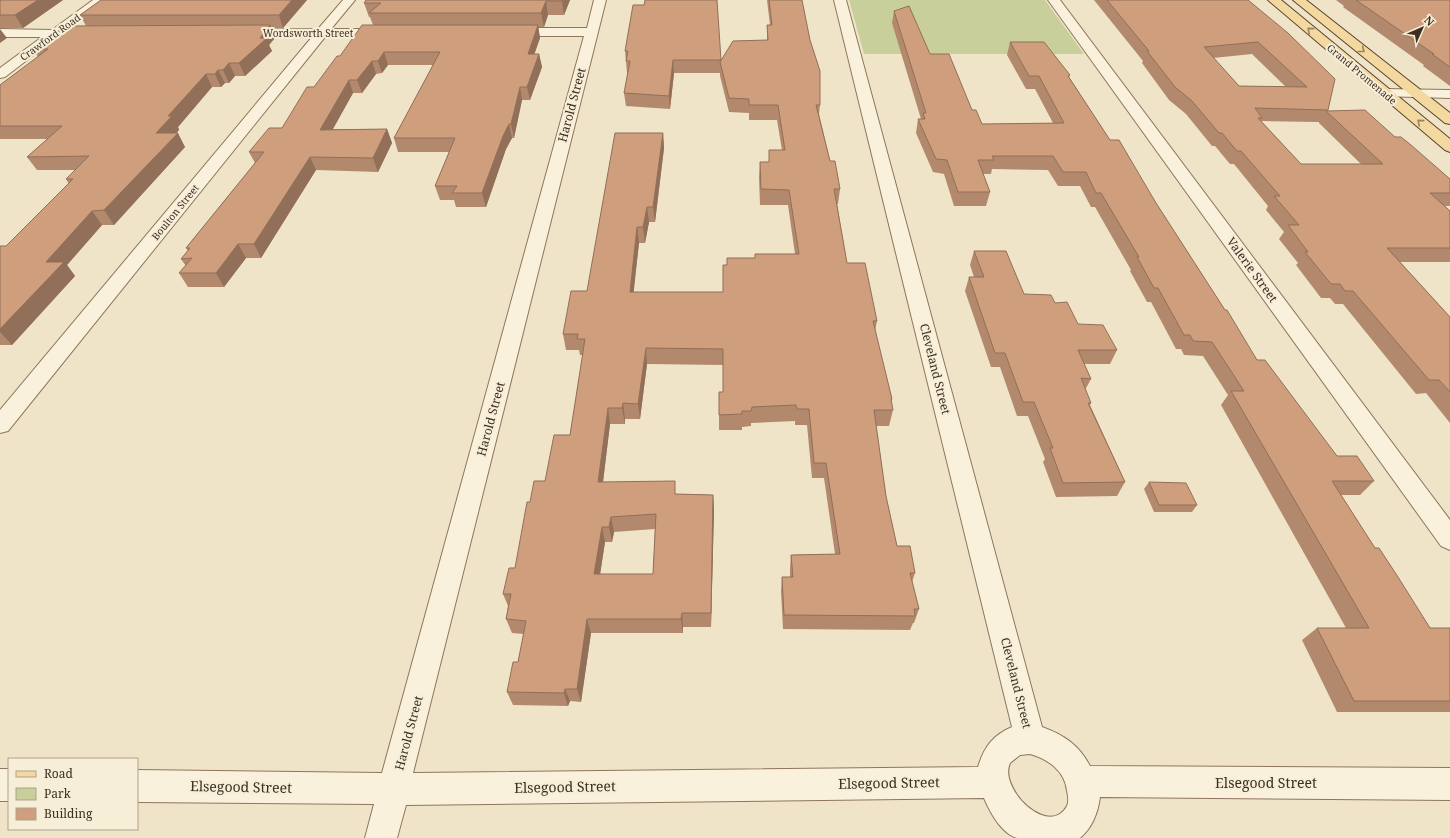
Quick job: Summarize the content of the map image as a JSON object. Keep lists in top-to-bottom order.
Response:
{
  "streets": {
    "main road": ["Grand Promenade"],
    "street": [
      "Wordsworth Street",
      "Crawford Road",
      "Harold Street",
      "Boulton Street",
      "Valerie Street",
      "Cleveland Street",
      "Elsegood Street"
    ]
  },
  "crossings": [
    ["Wordsworth Street", "Boulton Street"],
    ["Harold Street", "Elsegood Street"],
    ["Cleveland Street", "Elsegood Street"]
  ],
  "legend": ["Road", "Park", "Building"],
  "north": "top right"
}
